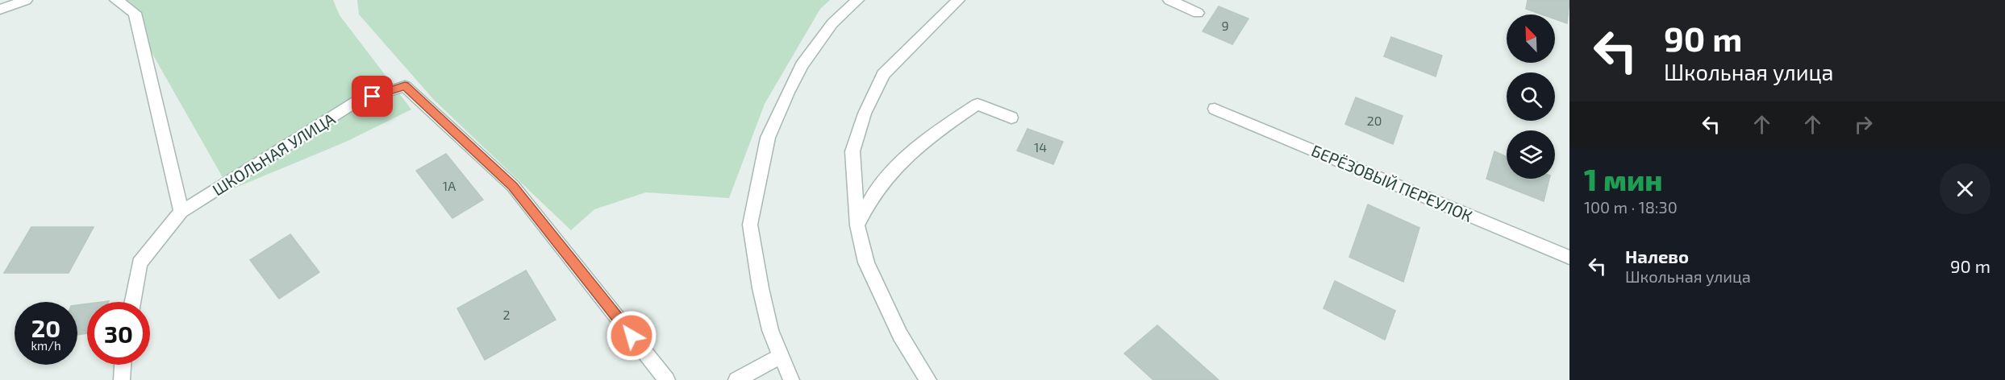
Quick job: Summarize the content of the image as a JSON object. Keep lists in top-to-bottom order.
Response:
{
  "streets": {
    "street": ["ШКОЛЬНАЯ УЛИЦА", "БЕРЁЗОВЫЙ ПЕРЕУЛОК"]
  },
  "house_numbers": [
    "9",
    "20",
    "14",
    "1А",
    "2"
  ],
  "north": "top left",
  "page": {
    "turn": ["90 m", "Школьная улица"],
    "heading": ["1 мин", "100 m · 18:30"],
    "list": [
      {
        "name": "Налево",
        "note": "Школьная улица",
        "value": "90 m"
      }
    ],
    "speed": "20 km/h",
    "limit": "30"
  }
}
